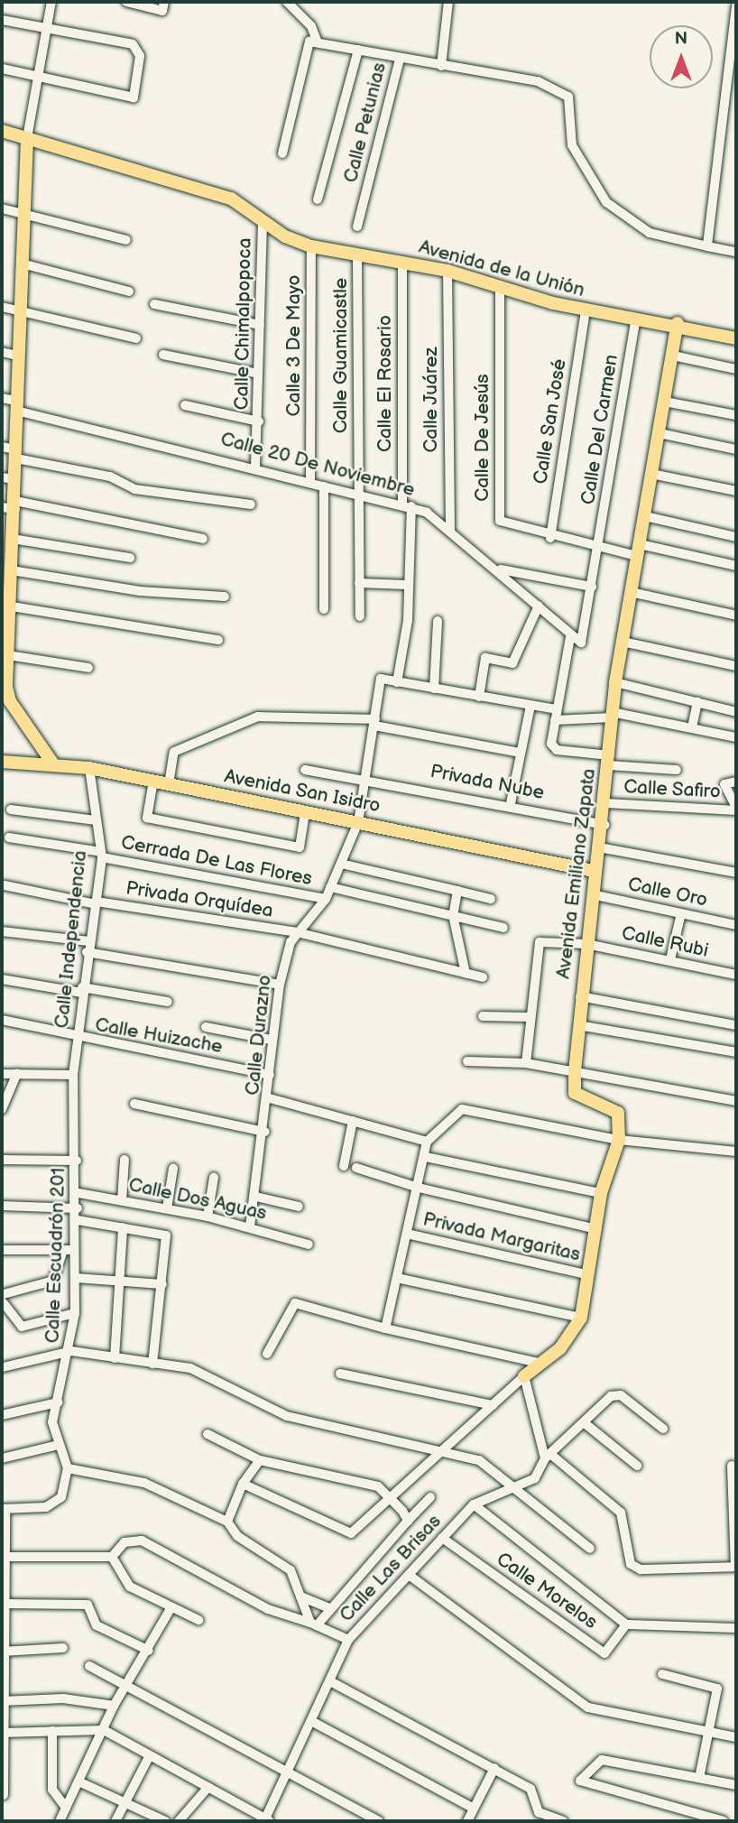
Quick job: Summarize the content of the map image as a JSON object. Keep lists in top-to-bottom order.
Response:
{
  "streets": {
    "main road": ["Avenida de la Unión", "Avenida San Isidro", "Avenida Emiliano Zapata"],
    "street": [
      "Calle Petunias",
      "Calle Chimalpopoca",
      "Calle 3 De Mayo",
      "Calle Guamicastle",
      "Calle El Rosario",
      "Calle Juárez",
      "Calle San José",
      "Calle Del Carmen",
      "Calle De Jesús",
      "Calle 20 De Noviembre",
      "Privada Nube",
      "Calle Safiro",
      "Cerrada De Las Flores",
      "Calle Oro",
      "Privada Orquídea",
      "Calle Independencia",
      "Calle Rubi",
      "Calle Durazno",
      "Calle Huizache",
      "Calle Dos Aguas",
      "Privada Margaritas",
      "Calle Escuadrón 201",
      "Calle Las Brisas",
      "Calle Morelos"
    ]
  },
  "crossings": [
    ["Avenida de la Unión", "Calle Chimalpopoca"],
    ["Avenida de la Unión", "Calle 3 De Mayo"],
    ["Avenida de la Unión", "Calle Guamicastle"],
    ["Avenida de la Unión", "Calle El Rosario"],
    ["Avenida de la Unión", "Calle Juárez"],
    ["Avenida de la Unión", "Calle San José"],
    ["Avenida de la Unión", "Calle Del Carmen"],
    ["Avenida de la Unión", "Calle De Jesús"],
    ["Avenida de la Unión", "Avenida Emiliano Zapata"],
    ["Calle Chimalpopoca", "Calle 20 De Noviembre"],
    ["Calle 3 De Mayo", "Calle 20 De Noviembre"],
    ["Calle Guamicastle", "Calle 20 De Noviembre"],
    ["Calle El Rosario", "Calle 20 De Noviembre"],
    ["Calle El Rosario", "Calle Durazno"],
    ["Calle Juárez", "Calle 20 De Noviembre"],
    ["Calle San José", "Calle De Jesús"],
    ["Calle Del Carmen", "Calle De Jesús"],
    ["Calle De Jesús", "Avenida Emiliano Zapata"],
    ["Privada Nube", "Avenida Emiliano Zapata"],
    ["Privada Nube", "Calle Durazno"],
    ["Calle Safiro", "Avenida Emiliano Zapata"],
    ["Avenida San Isidro", "Avenida Emiliano Zapata"],
    ["Avenida San Isidro", "Calle Independencia"],
    ["Avenida San Isidro", "Calle Durazno"],
    ["Cerrada De Las Flores", "Calle Independencia"],
    ["Cerrada De Las Flores", "Calle Durazno"],
    ["Avenida Emiliano Zapata", "Calle Oro"],
    ["Avenida Emiliano Zapata", "Calle Rubi"],
    ["Privada Orquídea", "Calle Independencia"],
    ["Privada Orquídea", "Calle Durazno"],
    ["Calle Independencia", "Calle Huizache"],
    ["Calle Independencia", "Calle Escuadrón 201"],
    ["Calle Durazno", "Calle Huizache"],
    ["Calle Durazno", "Calle Dos Aguas"],
    ["Calle Huizache", "Calle Escuadrón 201"],
    ["Calle Dos Aguas", "Calle Escuadrón 201"],
    ["Calle Las Brisas", "Calle Morelos"]
  ],
  "north": "top"
}
